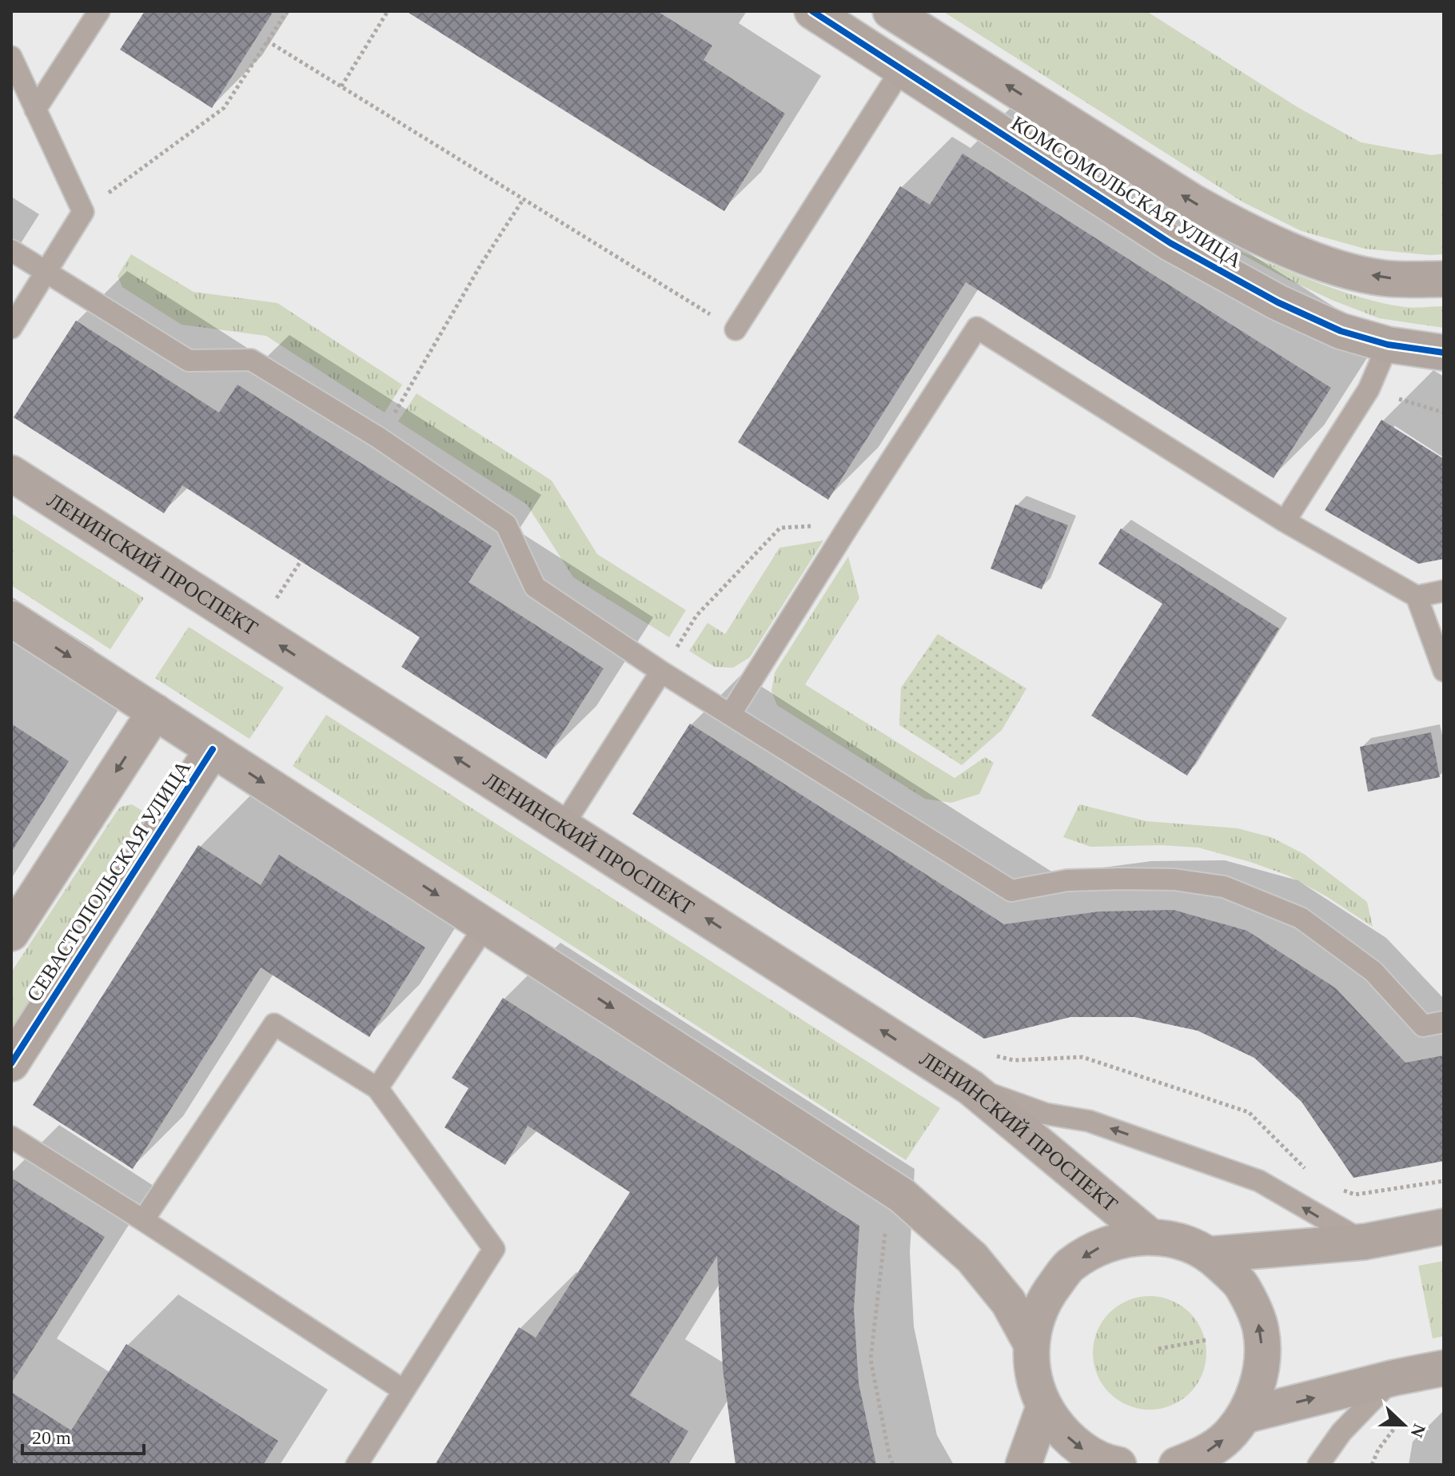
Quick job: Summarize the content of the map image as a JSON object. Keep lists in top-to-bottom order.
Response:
{
  "streets": {
    "main road": ["КОМСОМОЛЬСКАЯ УЛИЦА", "ЛЕНИНСКИЙ ПРОСПЕКТ", "СЕВАСТОПОЛЬСКАЯ УЛИЦА"]
  },
  "scale_bar": "20 m",
  "north": "right"
}
